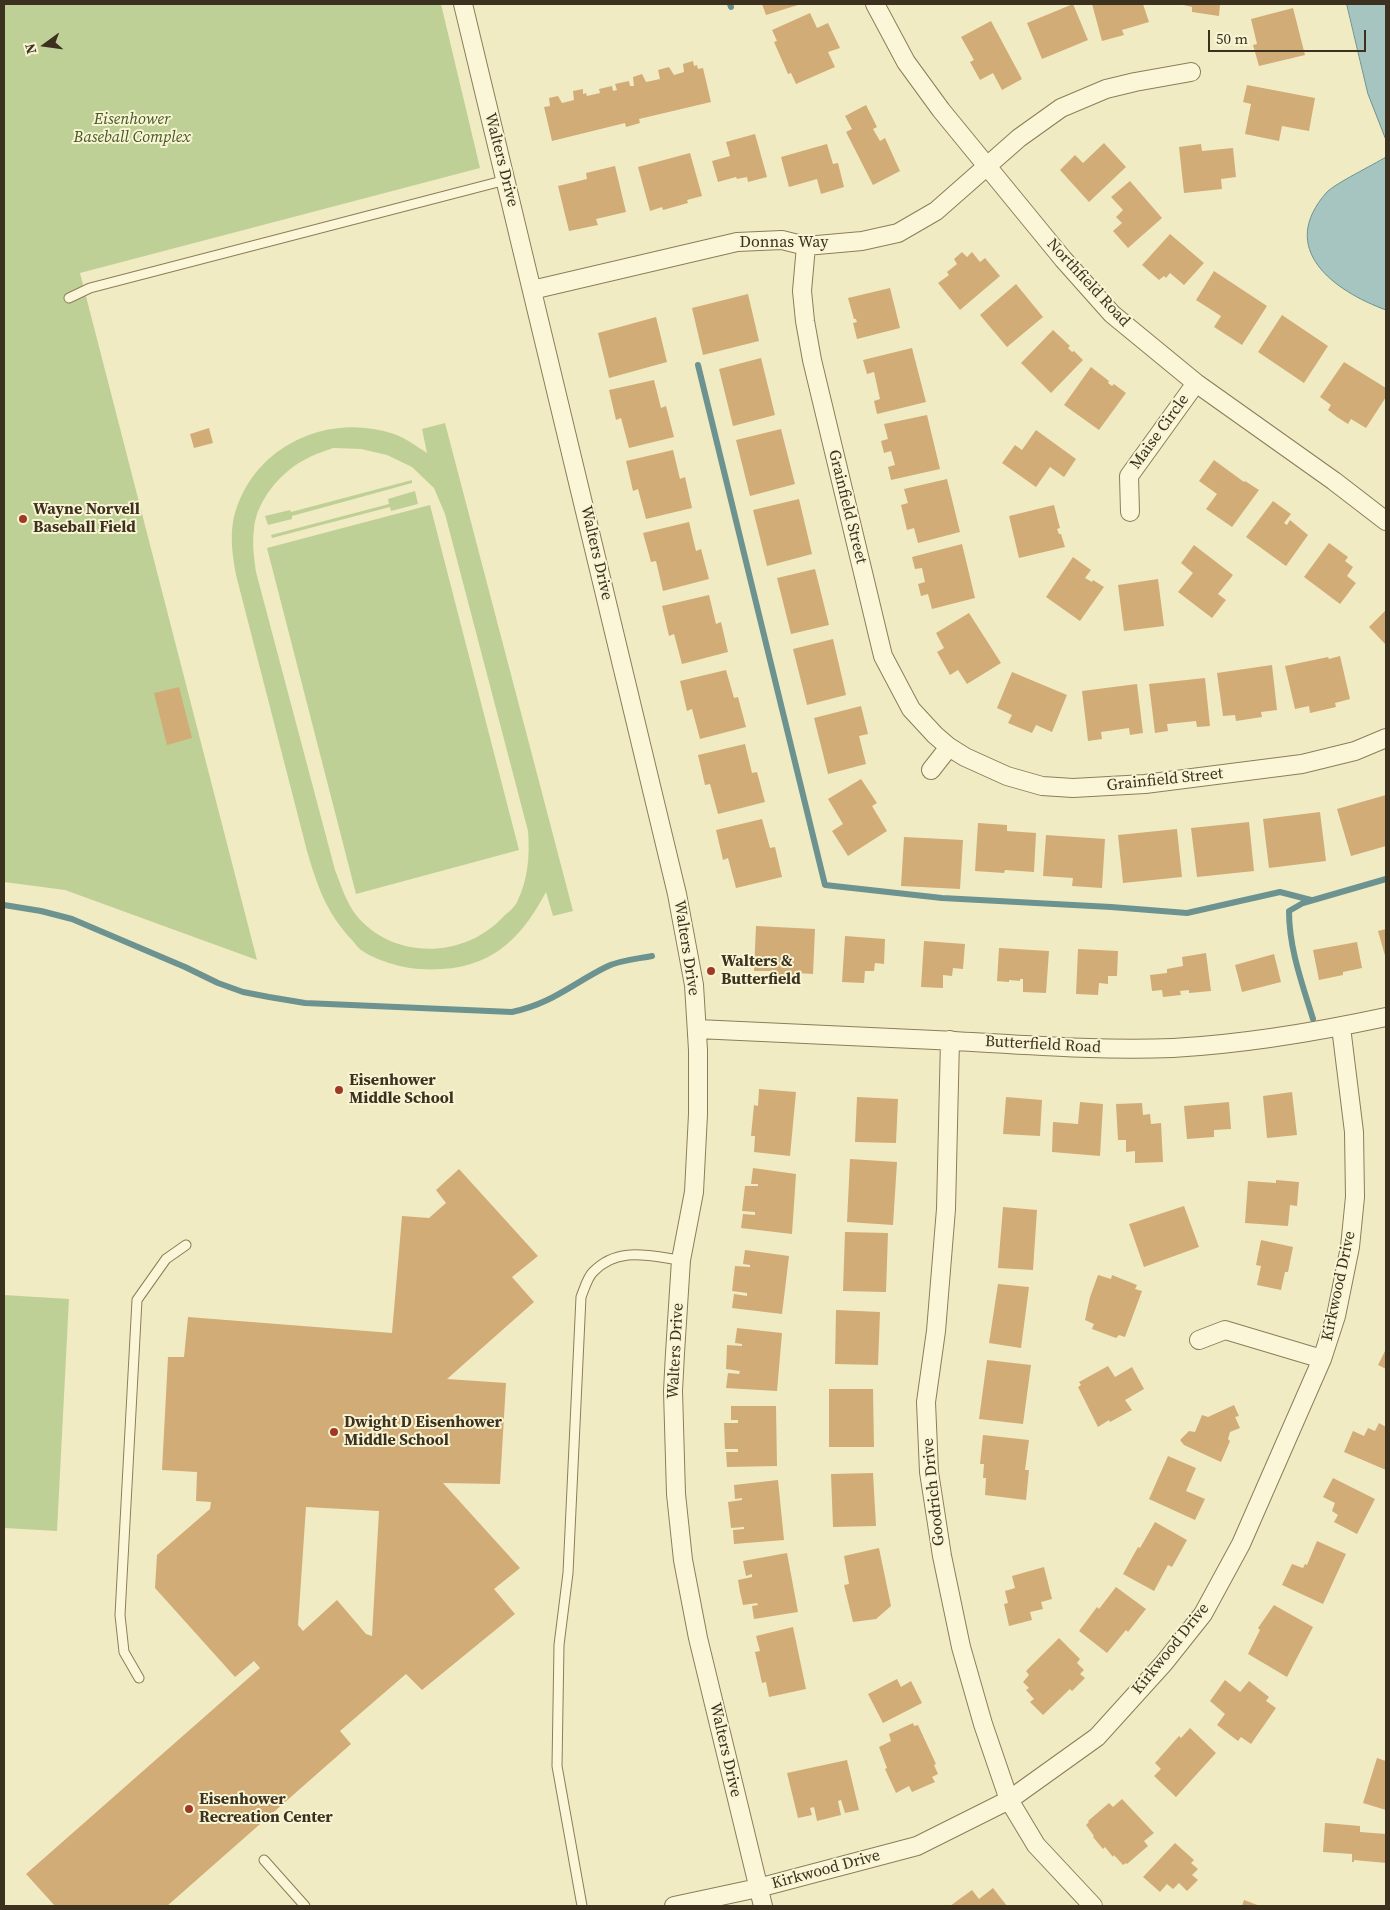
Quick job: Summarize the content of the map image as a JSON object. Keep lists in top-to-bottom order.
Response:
{
  "streets": {
    "street": [
      "Walters Drive",
      "Donnas Way",
      "Northfield Road",
      "Maise Circle",
      "Grainfield Street",
      "Butterfield Road",
      "Kirkwood Drive",
      "Goodrich Drive"
    ]
  },
  "crossings": [
    ["Walters Drive", "Donnas Way"],
    ["Walters Drive", "Butterfield Road"],
    ["Walters Drive", "Kirkwood Drive"],
    ["Donnas Way", "Northfield Road"],
    ["Donnas Way", "Grainfield Street"],
    ["Northfield Road", "Maise Circle"],
    ["Butterfield Road", "Kirkwood Drive"],
    ["Butterfield Road", "Goodrich Drive"],
    ["Kirkwood Drive", "Goodrich Drive"]
  ],
  "parks": ["Eisenhower Baseball Complex"],
  "places": [
    "Wayne Norvell Baseball Field",
    "Walters & Butterfield",
    "Eisenhower Middle School",
    "Dwight D Eisenhower Middle School",
    "Eisenhower Recreation Center"
  ],
  "scale_bar": "50 m",
  "north": "left"
}
